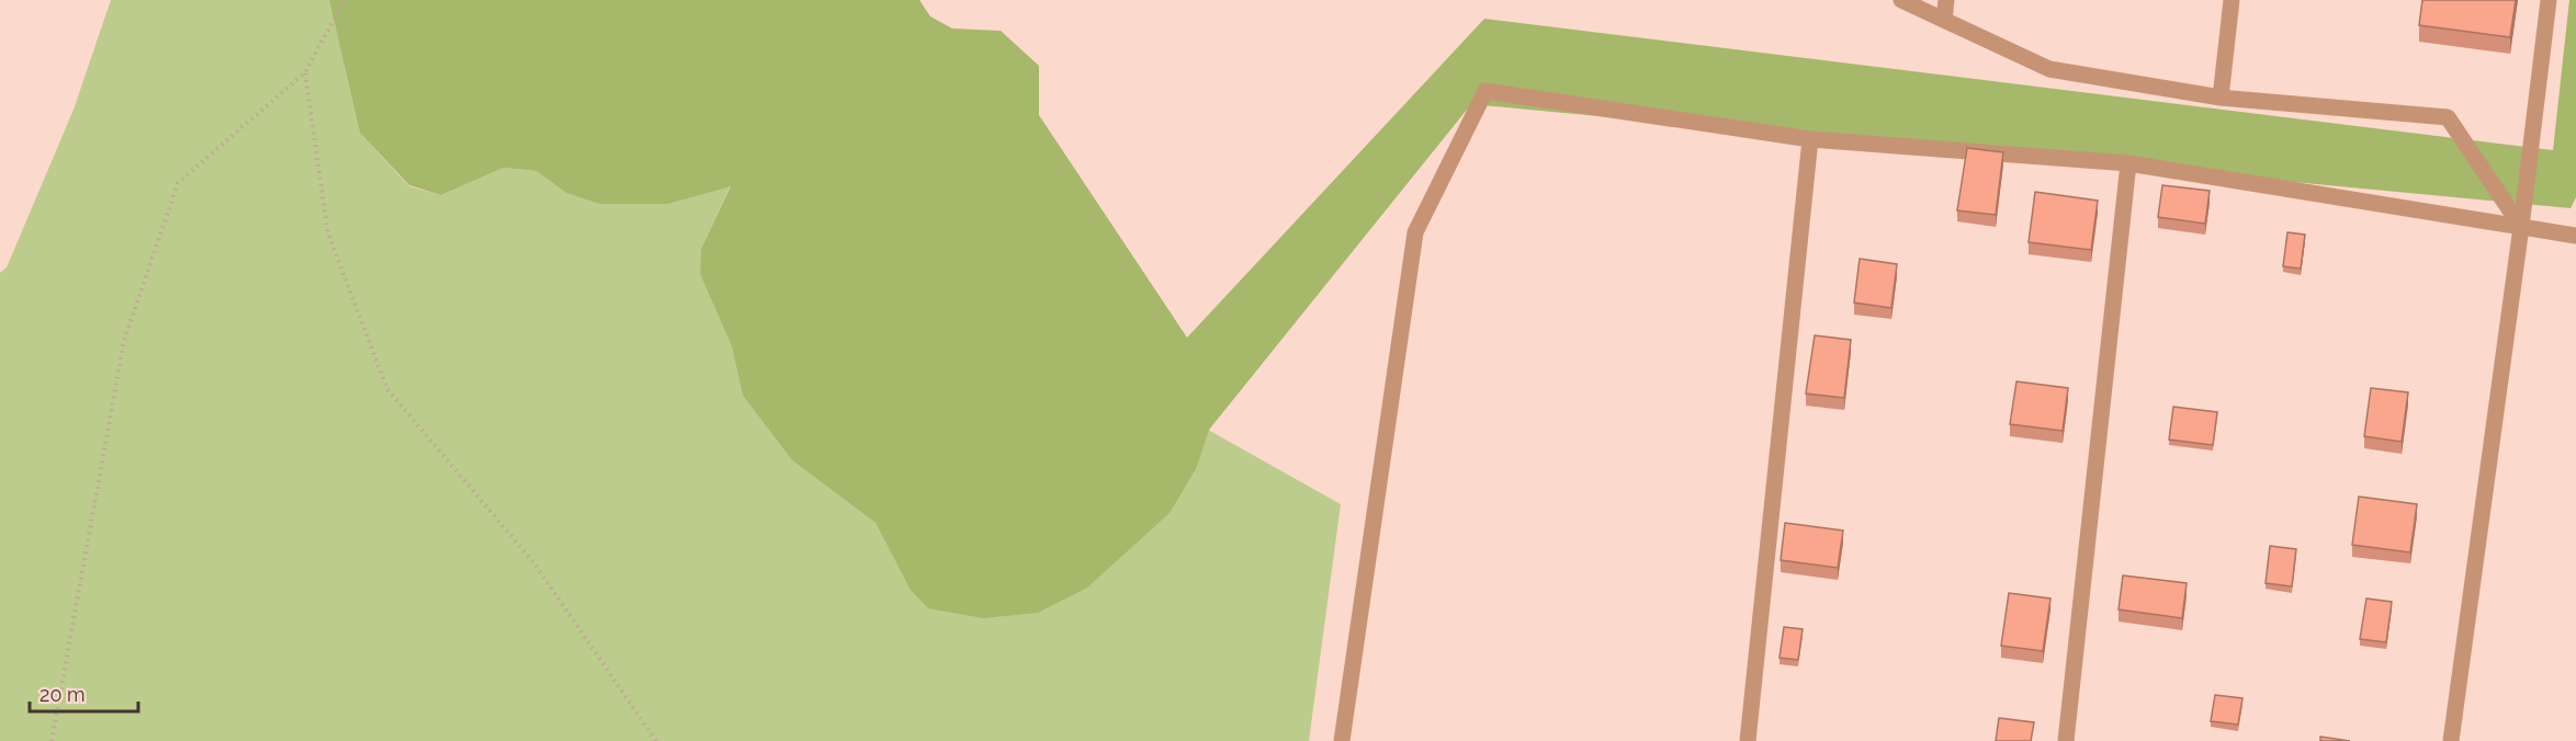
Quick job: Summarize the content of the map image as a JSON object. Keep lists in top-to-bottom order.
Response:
{
  "scale_bar": "20 m"
}
